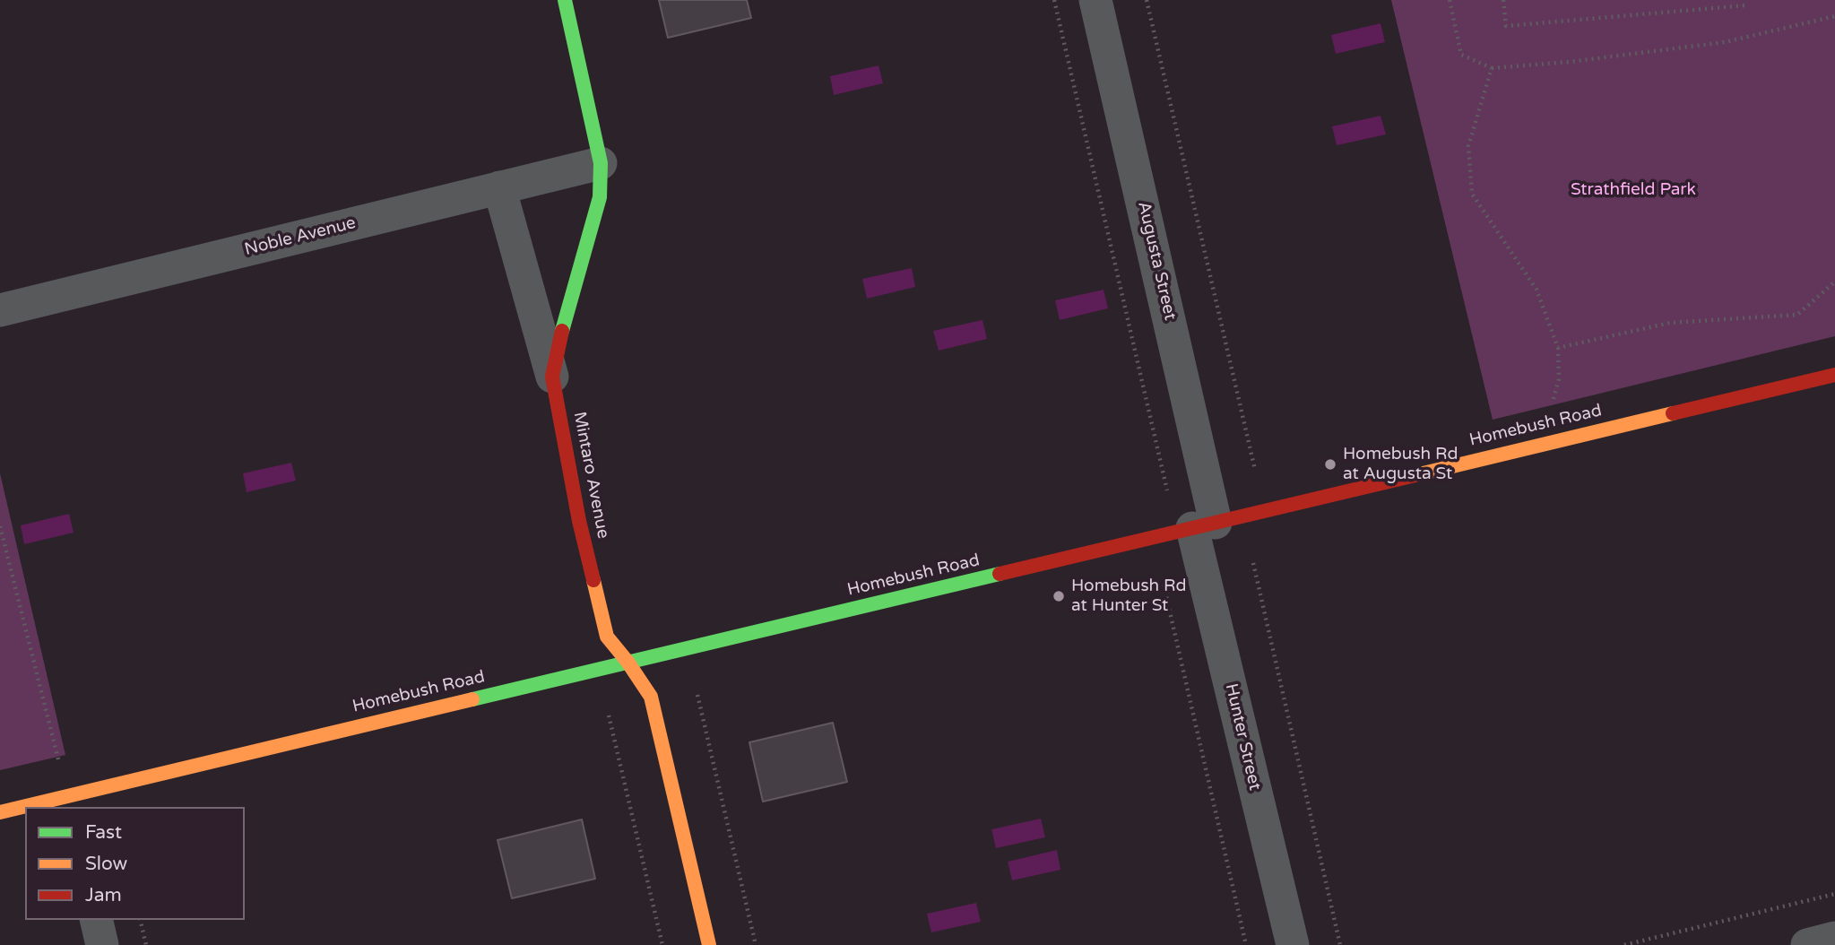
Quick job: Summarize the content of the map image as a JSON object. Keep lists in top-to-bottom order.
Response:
{
  "streets": {
    "main road": ["Homebush Road", "Mintaro Avenue"],
    "street": ["Noble Avenue", "Augusta Street", "Hunter Street"]
  },
  "crossings": [
    ["Noble Avenue", "Mintaro Avenue"],
    ["Augusta Street", "Homebush Road"],
    ["Augusta Street", "Hunter Street"],
    ["Homebush Road", "Mintaro Avenue"],
    ["Homebush Road", "Hunter Street"]
  ],
  "parks": ["Strathfield Park"],
  "places": ["Homebush Rd at Augusta St", "Homebush Rd at Hunter St"],
  "legend": ["Fast", "Slow", "Jam"]
}
